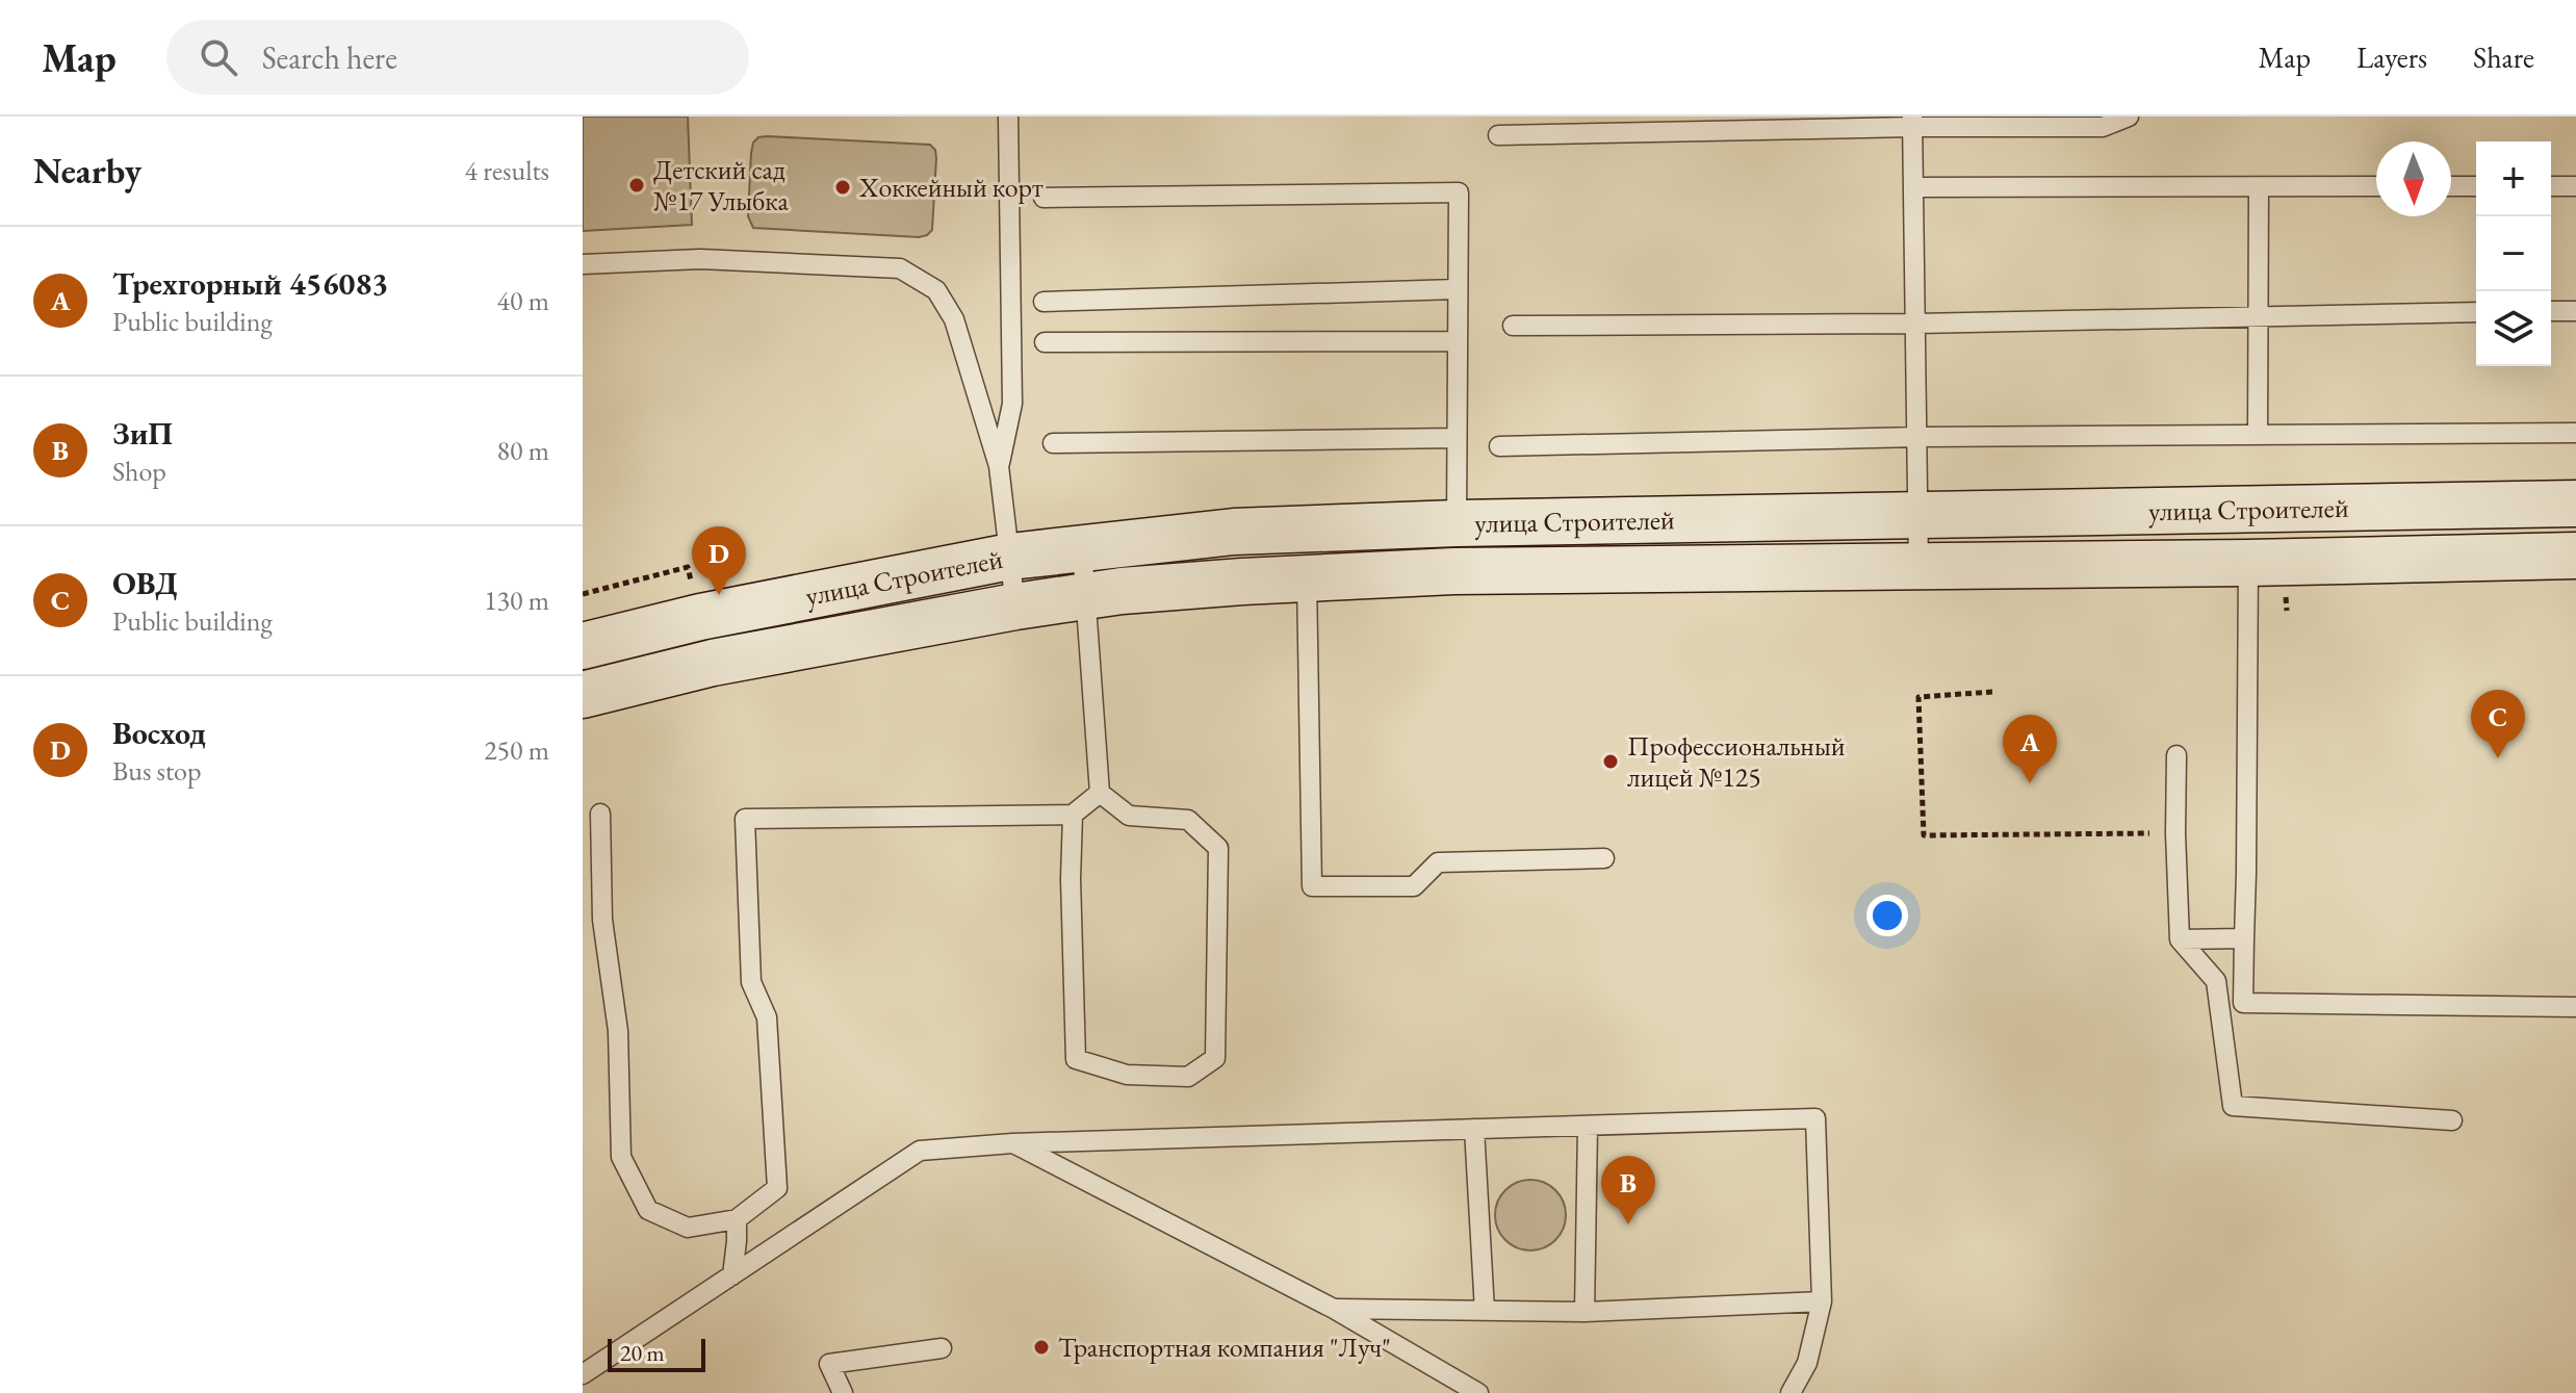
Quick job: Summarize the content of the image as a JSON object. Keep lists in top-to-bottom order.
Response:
{
  "streets": {
    "street": ["улица Строителей"]
  },
  "places": [
    "Детский сад №17 Улыбка",
    "Хоккейный корт",
    "Профессиональный лицей №125",
    "Транспортная компания \"Луч\""
  ],
  "scale_bar": "20 m",
  "north": "bottom",
  "page": {
    "header": "Map",
    "search": "Search here",
    "nav": ["Map", "Layers", "Share"],
    "heading": ["Nearby", "4 results"],
    "map_buttons": ["+", "−"],
    "list": [
      {
        "mark": "A",
        "name": "Трехгорный 456083",
        "note": "Public building",
        "value": "40 m"
      },
      {
        "mark": "B",
        "name": "ЗиП",
        "note": "Shop",
        "value": "80 m"
      },
      {
        "mark": "C",
        "name": "ОВД",
        "note": "Public building",
        "value": "130 m"
      },
      {
        "mark": "D",
        "name": "Восход",
        "note": "Bus stop",
        "value": "250 m"
      }
    ],
    "pins": [
      "D",
      "C",
      "A",
      "B"
    ],
    "scale": "20 m"
  }
}
